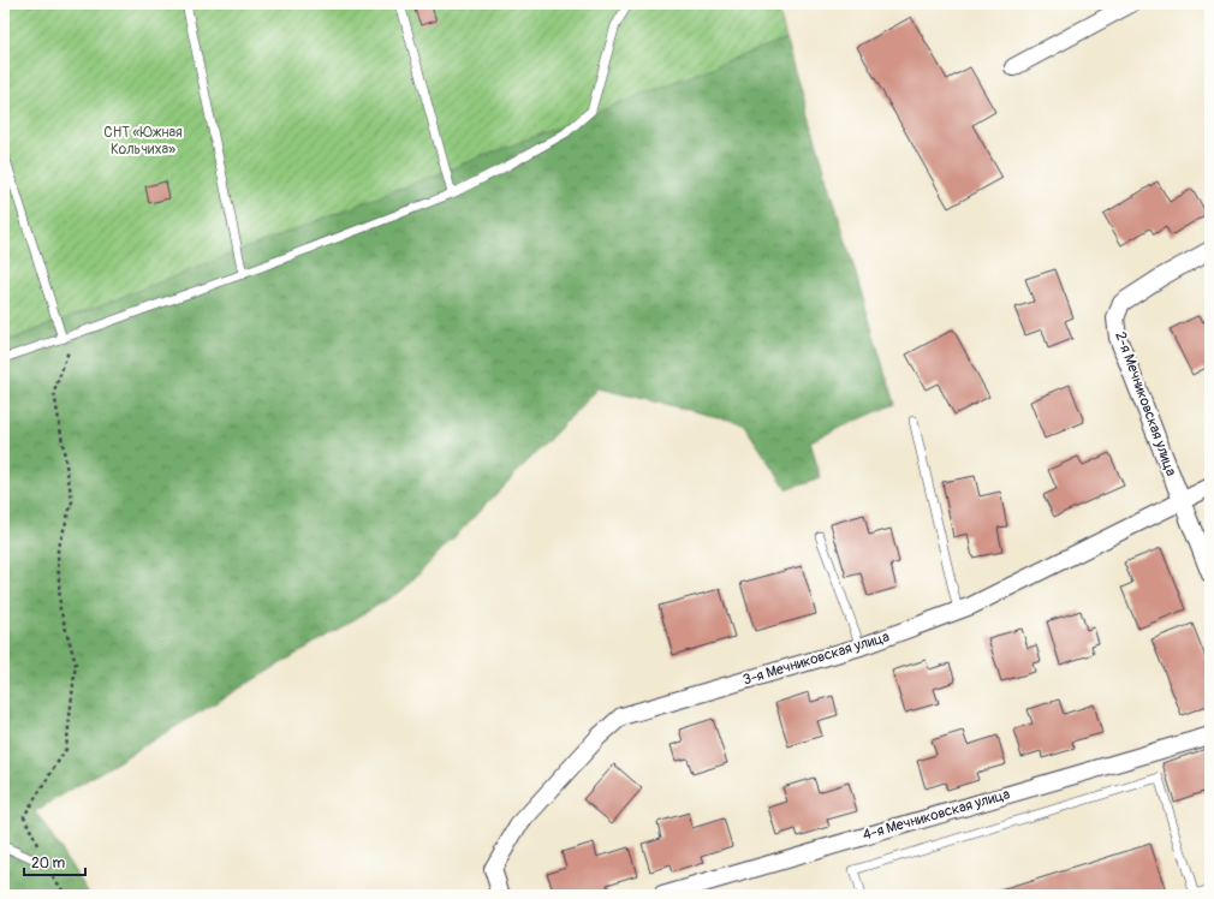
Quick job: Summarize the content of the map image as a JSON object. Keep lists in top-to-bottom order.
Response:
{
  "streets": {
    "street": ["2-я Мечниковская улица", "3-я Мечниковская улица", "4-я Мечниковская улица"]
  },
  "crossings": [
    ["2-я Мечниковская улица", "3-я Мечниковская улица"]
  ],
  "parks": ["СНТ «Южная Кольчиха»"],
  "scale_bar": "20 m"
}
